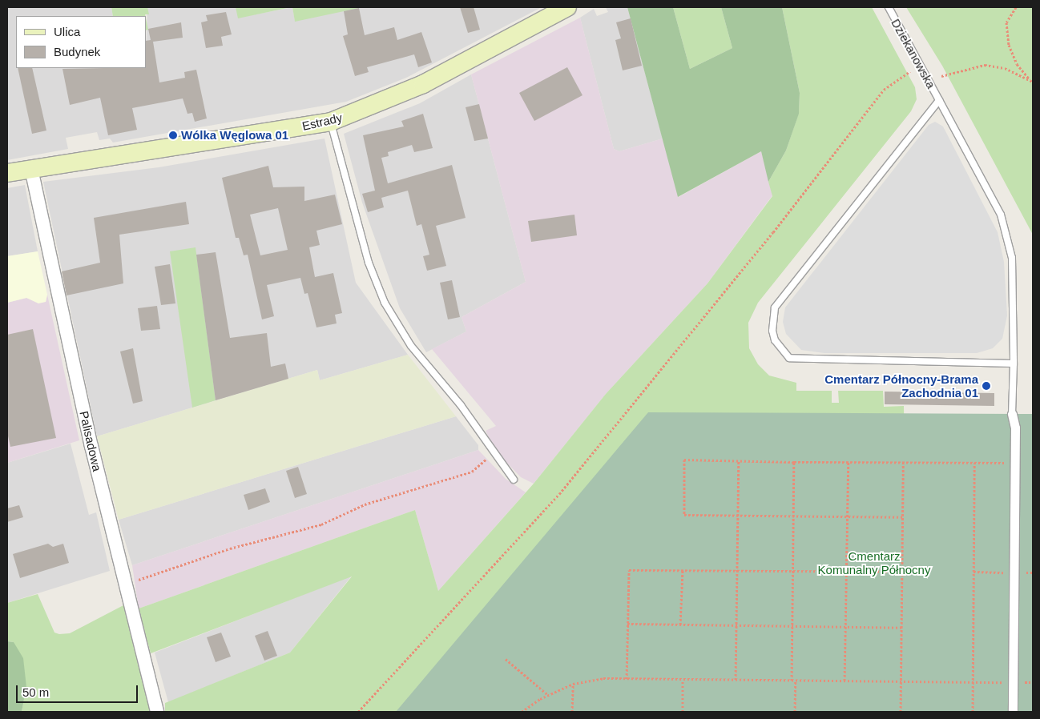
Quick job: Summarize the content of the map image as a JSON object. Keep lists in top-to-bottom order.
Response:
{
  "streets": {
    "main road": ["Estrady"],
    "street": ["Palisadowa"],
    "lane": ["Dziekanowska"]
  },
  "crossings": [
    ["Estrady", "Palisadowa"]
  ],
  "parks": ["Cmentarz Komunalny Północny"],
  "places": ["Wólka Węglowa 01", "Cmentarz Północny-Brama Zachodnia 01"],
  "legend": ["Ulica", "Budynek"],
  "scale_bar": "50 m"
}
